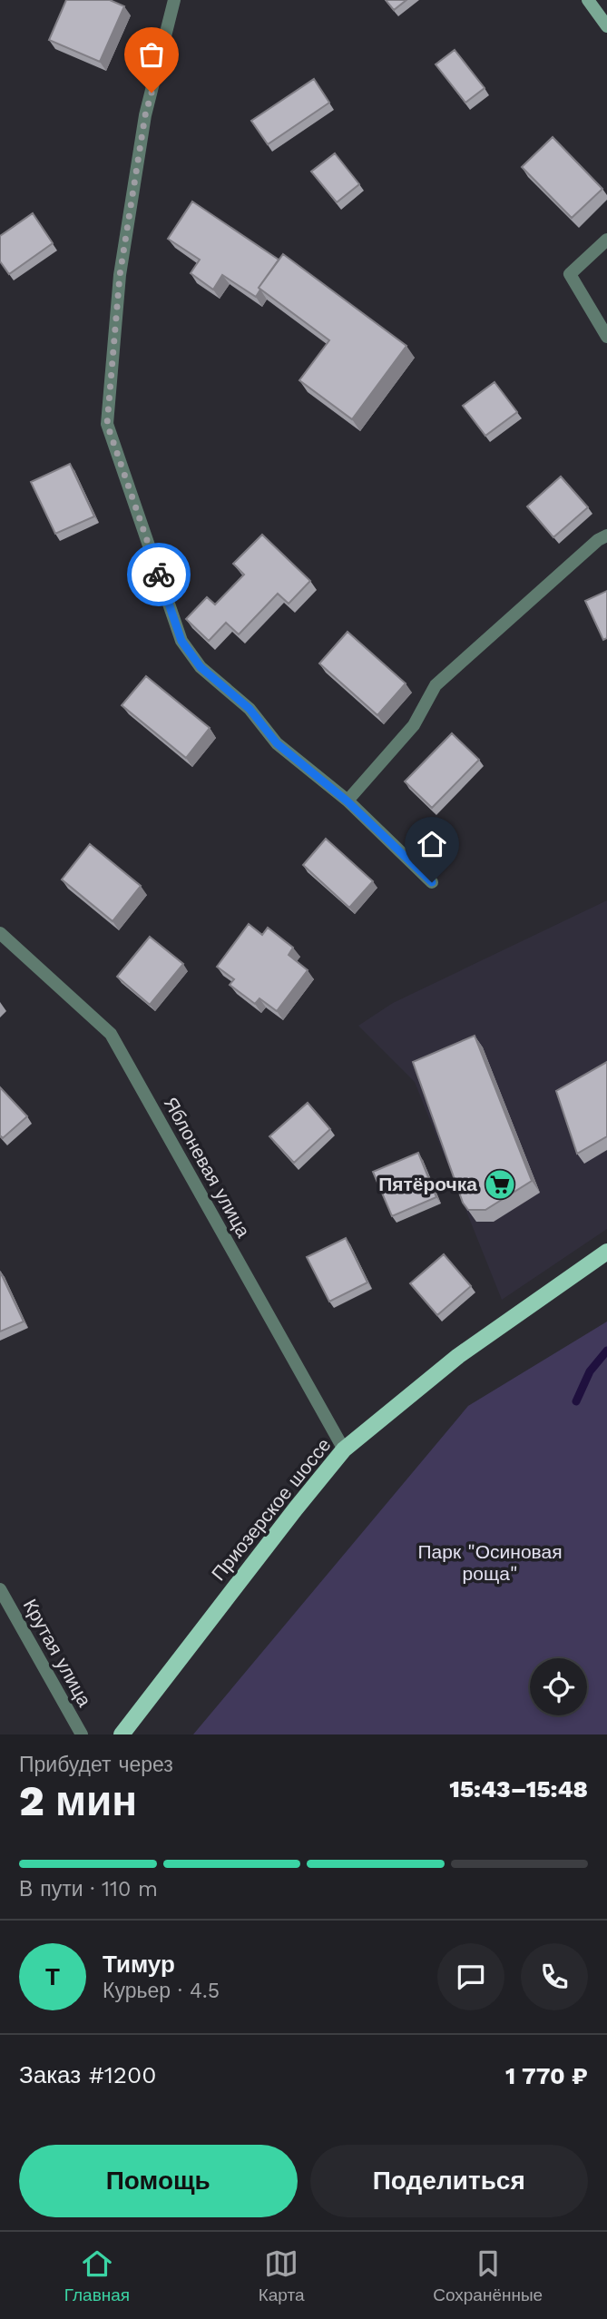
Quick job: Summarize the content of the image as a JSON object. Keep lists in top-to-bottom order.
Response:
{
  "streets": {
    "main road": ["Приозерское шоссе"],
    "street": ["Яблоневая улица", "Крутая улица"]
  },
  "crossings": [
    ["Яблоневая улица", "Приозерское шоссе"]
  ],
  "parks": ["Парк \"Осиновая роща\""],
  "places": {
    "supermarket": ["Пятёрочка"]
  },
  "page": {
    "heading": ["2 мин", "Прибудет через", "15:43–15:48"],
    "panel": [
      "Тимур",
      "Курьер · 4.5",
      "Заказ #1200",
      "1 770 ₽"
    ],
    "bar": "В пути · 110 m",
    "round": "Т",
    "buttons": ["Помощь", "Поделиться"],
    "tabs": ["Главная", "Карта", "Сохранённые"]
  }
}
